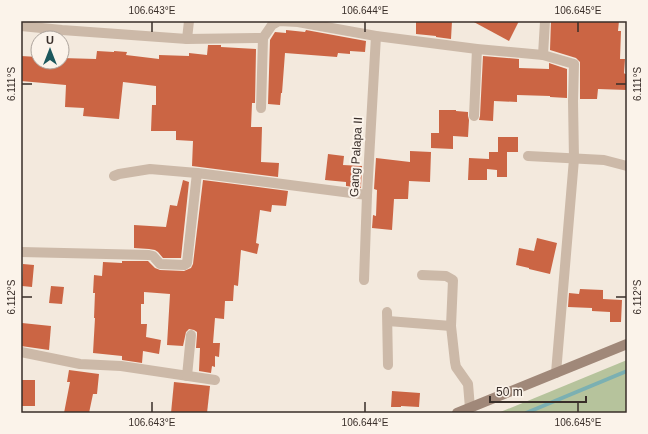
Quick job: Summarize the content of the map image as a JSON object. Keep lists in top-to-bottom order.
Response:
{
  "streets": {
    "street": ["Gang Palapa II"]
  },
  "scale_bar": "50 m",
  "north": "top",
  "coordinates": [
    "106.643°E",
    "106.644°E",
    "106.645°E",
    "6.111°S",
    "6.112°S"
  ]
}
